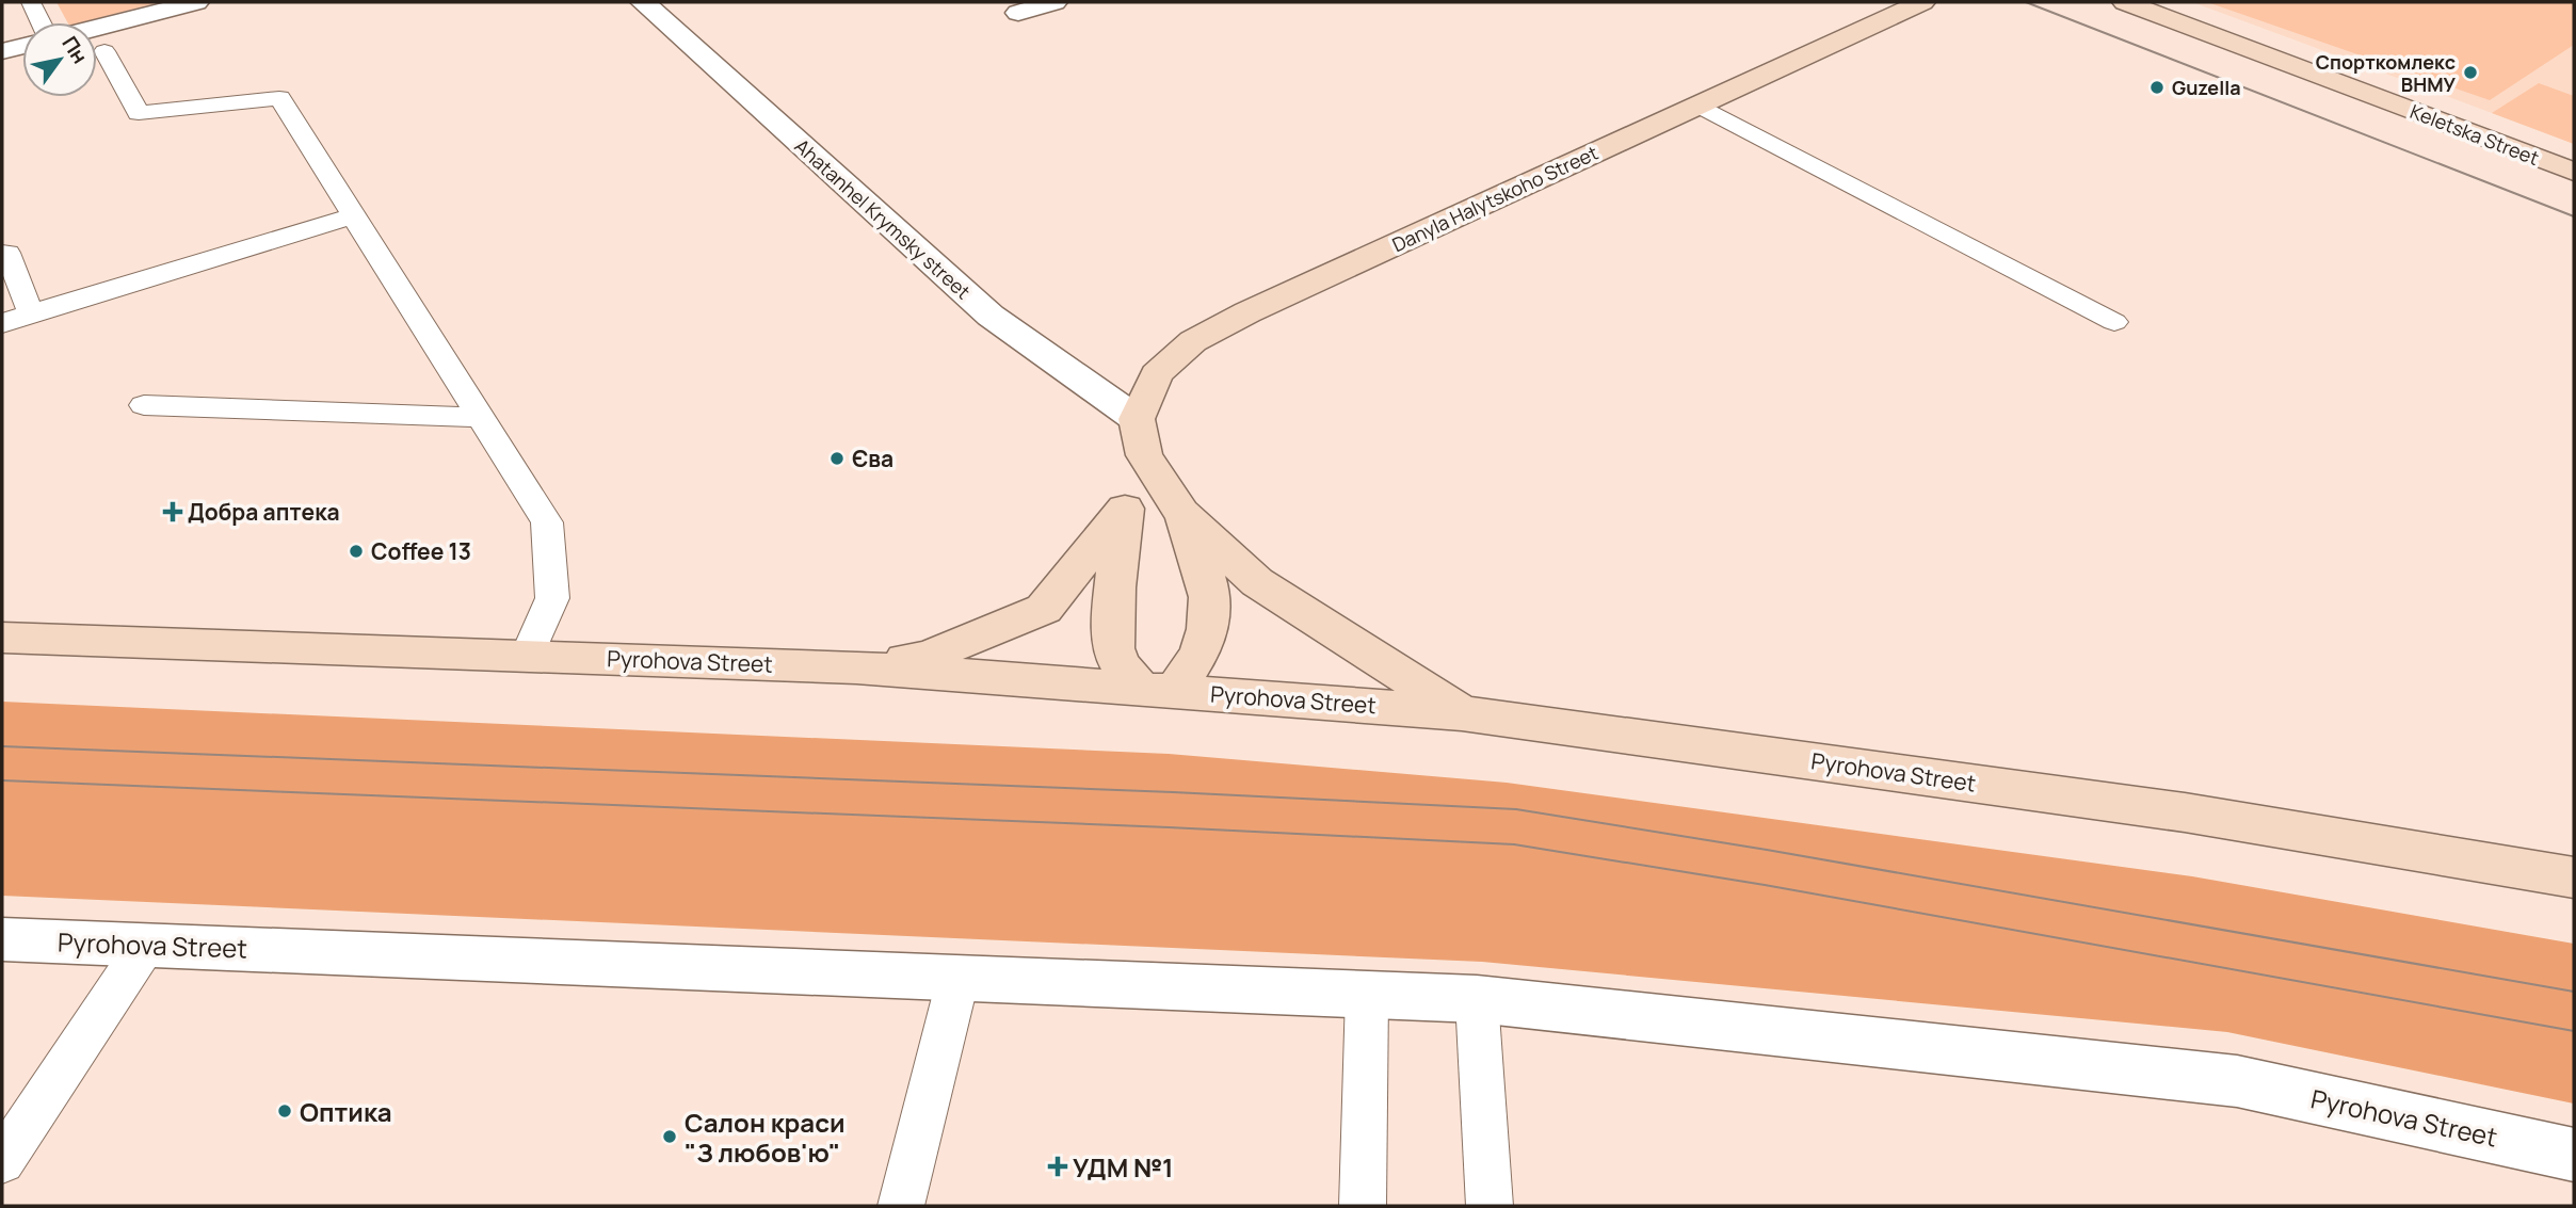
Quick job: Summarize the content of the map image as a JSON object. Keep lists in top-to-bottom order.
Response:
{
  "streets": {
    "main road": ["Keletska Street", "Danyla Halytskoho Street", "Pyrohova Street"],
    "street": ["Ahatanhel Krymsky street"]
  },
  "crossings": [
    ["Danyla Halytskoho Street", "Ahatanhel Krymsky street"]
  ],
  "places": {
    "other": [
      "Спорткомлекс ВНМУ",
      "Guzella",
      "Єва",
      "Coffee 13",
      "Оптика",
      "Салон краси \"З любов'ю\""
    ],
    "health": ["Добра аптека", "УДМ №1"]
  },
  "north": "top right"
}
